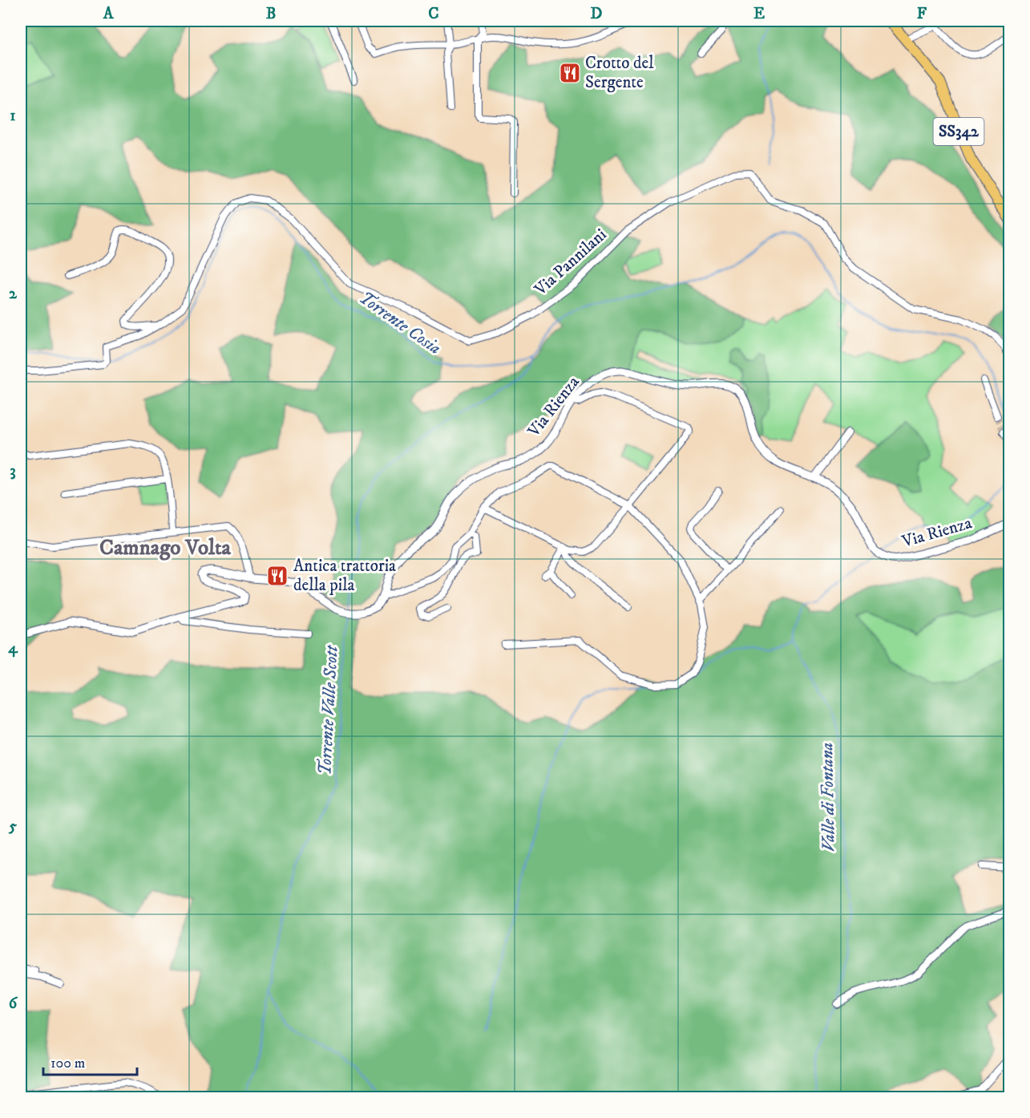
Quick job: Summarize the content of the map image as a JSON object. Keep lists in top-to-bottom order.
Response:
{
  "streets": {
    "main road": ["SS342"],
    "street": ["Via Pannilani", "Via Rienza"]
  },
  "districts": ["Camnago Volta"],
  "water": ["Torrente Cosia", "Torrente Valle Scott", "Valle di Fontana"],
  "places": {
    "restaurant": ["Crotto del Sergente", "Antica trattoria della pila"]
  },
  "scale_bar": "100 m",
  "grid": {
    "columns": [
      "A",
      "B",
      "C",
      "D",
      "E",
      "F"
    ],
    "rows": [
      "1",
      "2",
      "3",
      "4",
      "5",
      "6"
    ]
  }
}
